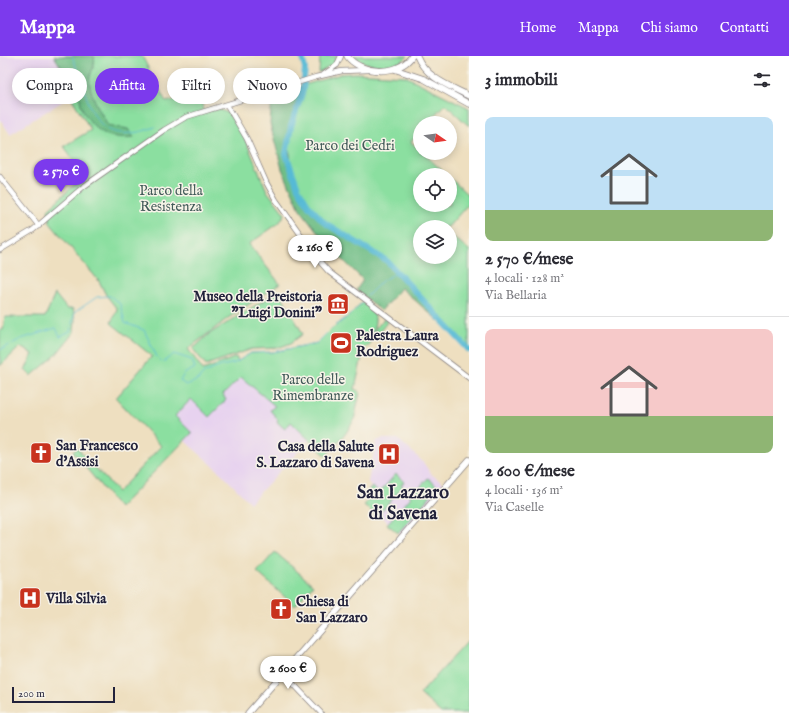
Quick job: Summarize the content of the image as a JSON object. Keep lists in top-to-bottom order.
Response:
{
  "districts": ["San Lazzaro di Savena"],
  "parks": ["Parco dei Cedri", "Parco della Resistenza", "Parco delle Rimembranze"],
  "places": {
    "museum": ["Museo della Preistoria \"Luigi Donini\""],
    "sports": ["Palestra Laura Rodriguez"],
    "church": ["San Francesco d'Assisi", "Chiesa di San Lazzaro"],
    "hospital": ["Casa della Salute S. Lazzaro di Savena", "Villa Silvia"]
  },
  "scale_bar": "200 m",
  "north": "right",
  "page": {
    "header": "Mappa",
    "nav": [
      "Home",
      "Mappa",
      "Chi siamo",
      "Contatti"
    ],
    "heading": "3 immobili",
    "chip": [
      "Compra",
      "Affitta",
      "Filtri",
      "Nuovo"
    ],
    "list": [
      {
        "name": "2 570 €/mese",
        "note": "4 locali · 128 m² · Via Bellaria"
      },
      {
        "name": "2 600 €/mese",
        "note": "4 locali · 136 m² · Via Caselle"
      }
    ],
    "price": ["2 570 €", "2 160 €", "2 600 €"],
    "scale": "200 m"
  }
}
